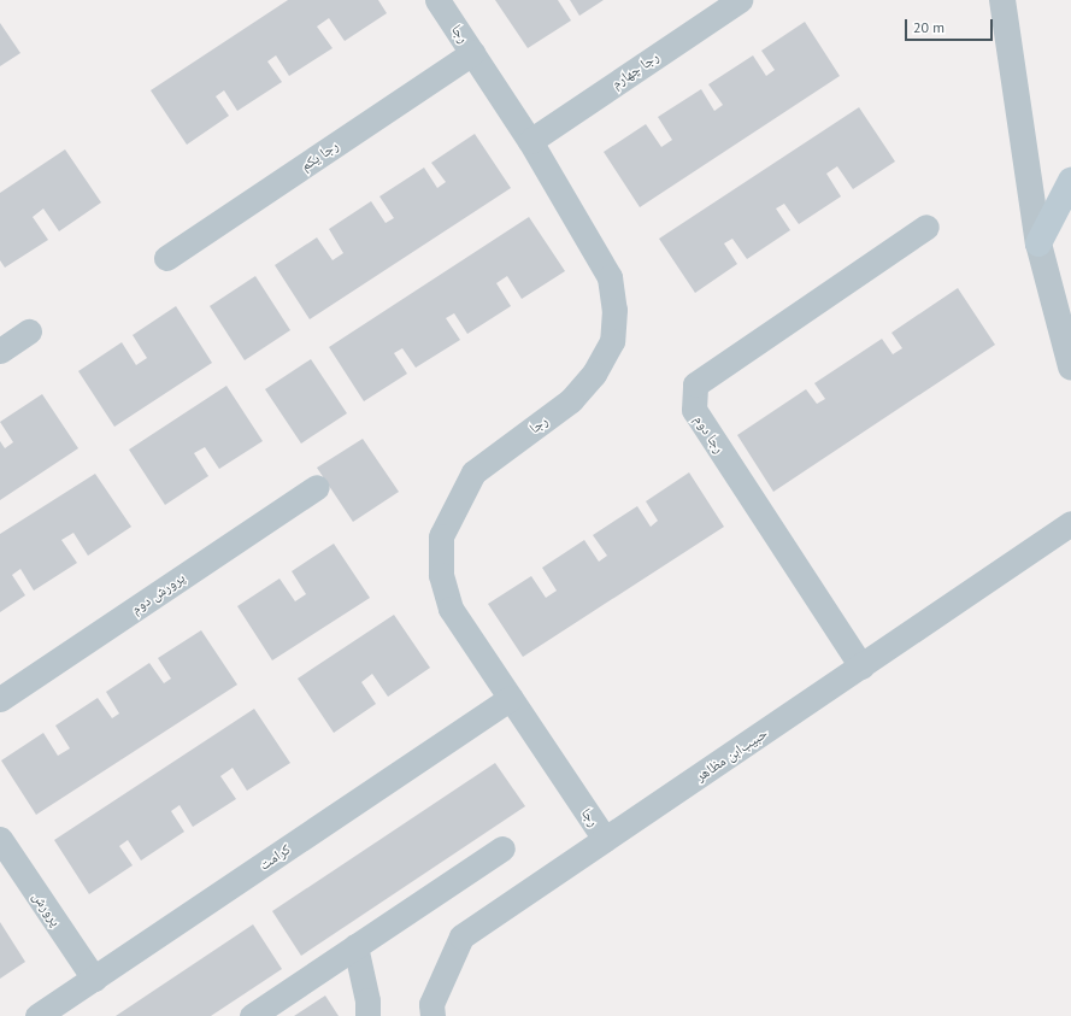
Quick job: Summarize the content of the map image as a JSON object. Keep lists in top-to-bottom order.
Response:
{
  "streets": {
    "street": [
      "رجا",
      "رجا چهارم",
      "رجا یکم",
      "رجا دوم",
      "پرورش دوم",
      "حبیب‌ابن مظاهر",
      "کرامت",
      "پرورش"
    ]
  },
  "crossings": [
    ["رجا", "رجا چهارم"],
    ["رجا", "رجا یکم"],
    ["رجا", "حبیب‌ابن مظاهر"],
    ["رجا", "کرامت"],
    ["رجا دوم", "حبیب‌ابن مظاهر"],
    ["کرامت", "پرورش"]
  ],
  "scale_bar": "20 m"
}
